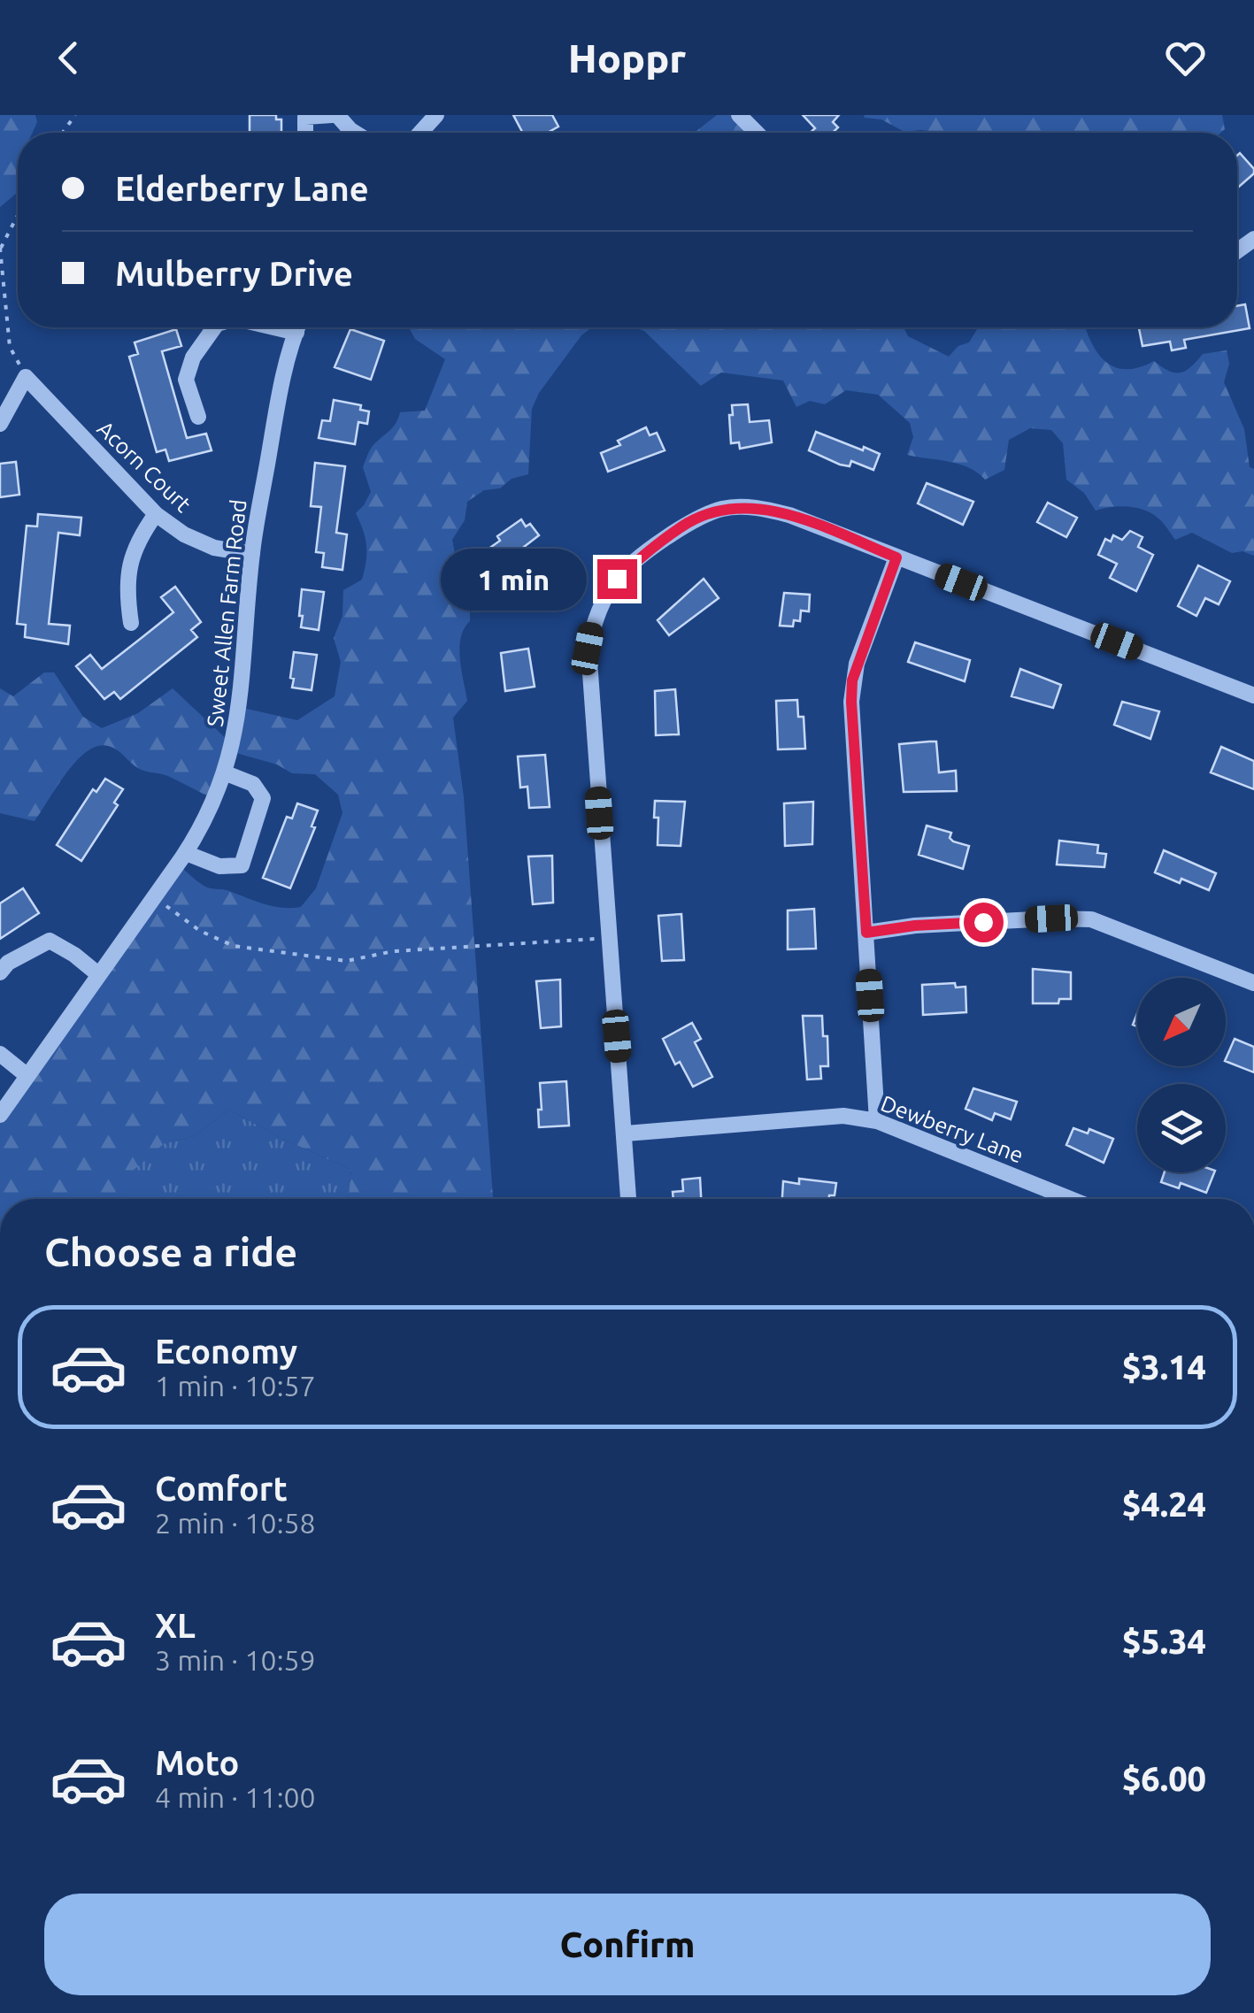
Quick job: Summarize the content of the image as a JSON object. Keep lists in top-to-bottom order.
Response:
{
  "streets": {
    "street": ["Acorn Court", "Sweet Allen Farm Road", "Dewberry Lane"]
  },
  "crossings": [
    ["Acorn Court", "Sweet Allen Farm Road"]
  ],
  "north": "bottom left",
  "page": {
    "header": "Hoppr",
    "banner": ["Elderberry Lane", "Mulberry Drive"],
    "bubble": "1 min",
    "heading": "Choose a ride",
    "list": [
      {
        "name": "Economy",
        "note": "1 min · 10:57",
        "value": "$3.14"
      },
      {
        "name": "Comfort",
        "note": "2 min · 10:58",
        "value": "$4.24"
      },
      {
        "name": "XL",
        "note": "3 min · 10:59",
        "value": "$5.34"
      },
      {
        "name": "Moto",
        "note": "4 min · 11:00",
        "value": "$6.00"
      }
    ],
    "buttons": "Confirm"
  }
}
